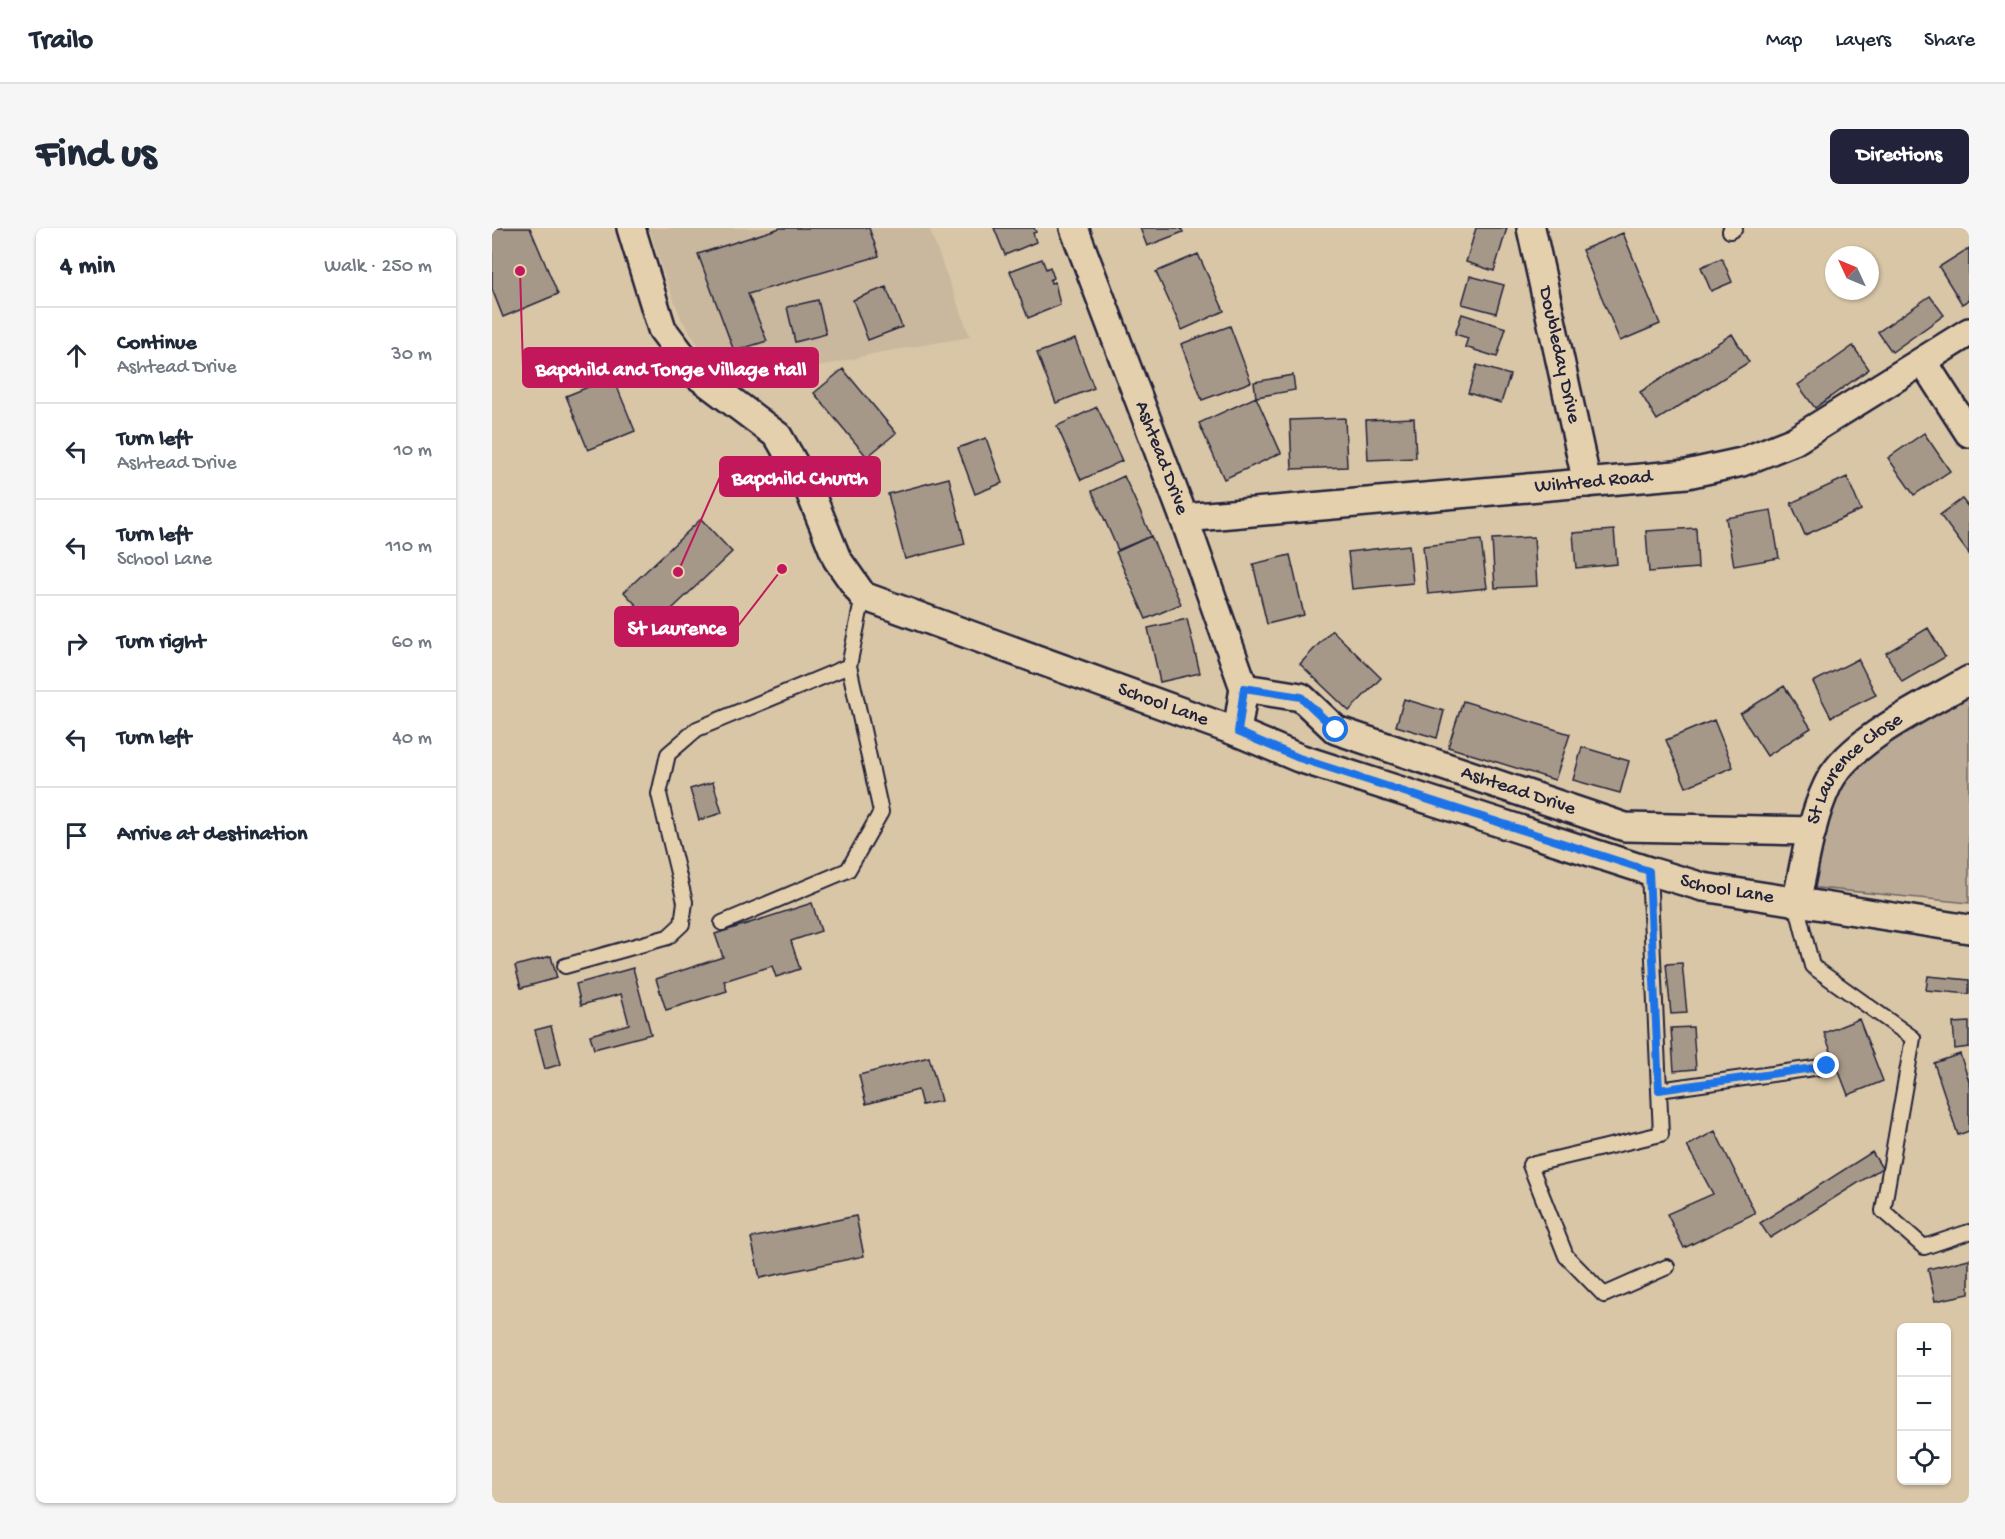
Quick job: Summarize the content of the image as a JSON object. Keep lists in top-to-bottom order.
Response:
{
  "streets": {
    "street": [
      "Doubleday Drive",
      "Ashtead Drive",
      "Wihtred Road",
      "School Lane",
      "St Laurence Close"
    ]
  },
  "crossings": [
    ["Doubleday Drive", "Wihtred Road"],
    ["Ashtead Drive", "Wihtred Road"],
    ["Ashtead Drive", "School Lane"],
    ["Ashtead Drive", "St Laurence Close"],
    ["School Lane", "St Laurence Close"]
  ],
  "places": ["Bapchild and Tonge Village Hall", "St Laurence", "Bapchild Church"],
  "north": "top left",
  "page": {
    "header": "Trailo",
    "nav": ["Map", "Layers", "Share"],
    "buttons": "Directions",
    "title": "Find us",
    "heading": ["4 min", "Walk · 250 m"],
    "list": [
      ["Continue", "Ashtead Drive", "30 m"],
      ["Turn left", "Ashtead Drive", "10 m"],
      ["Turn left", "School Lane", "110 m"],
      ["Turn right", "60 m"],
      ["Turn left", "40 m"],
      "Arrive at destination"
    ],
    "map_buttons": ["+", "−"]
  }
}
